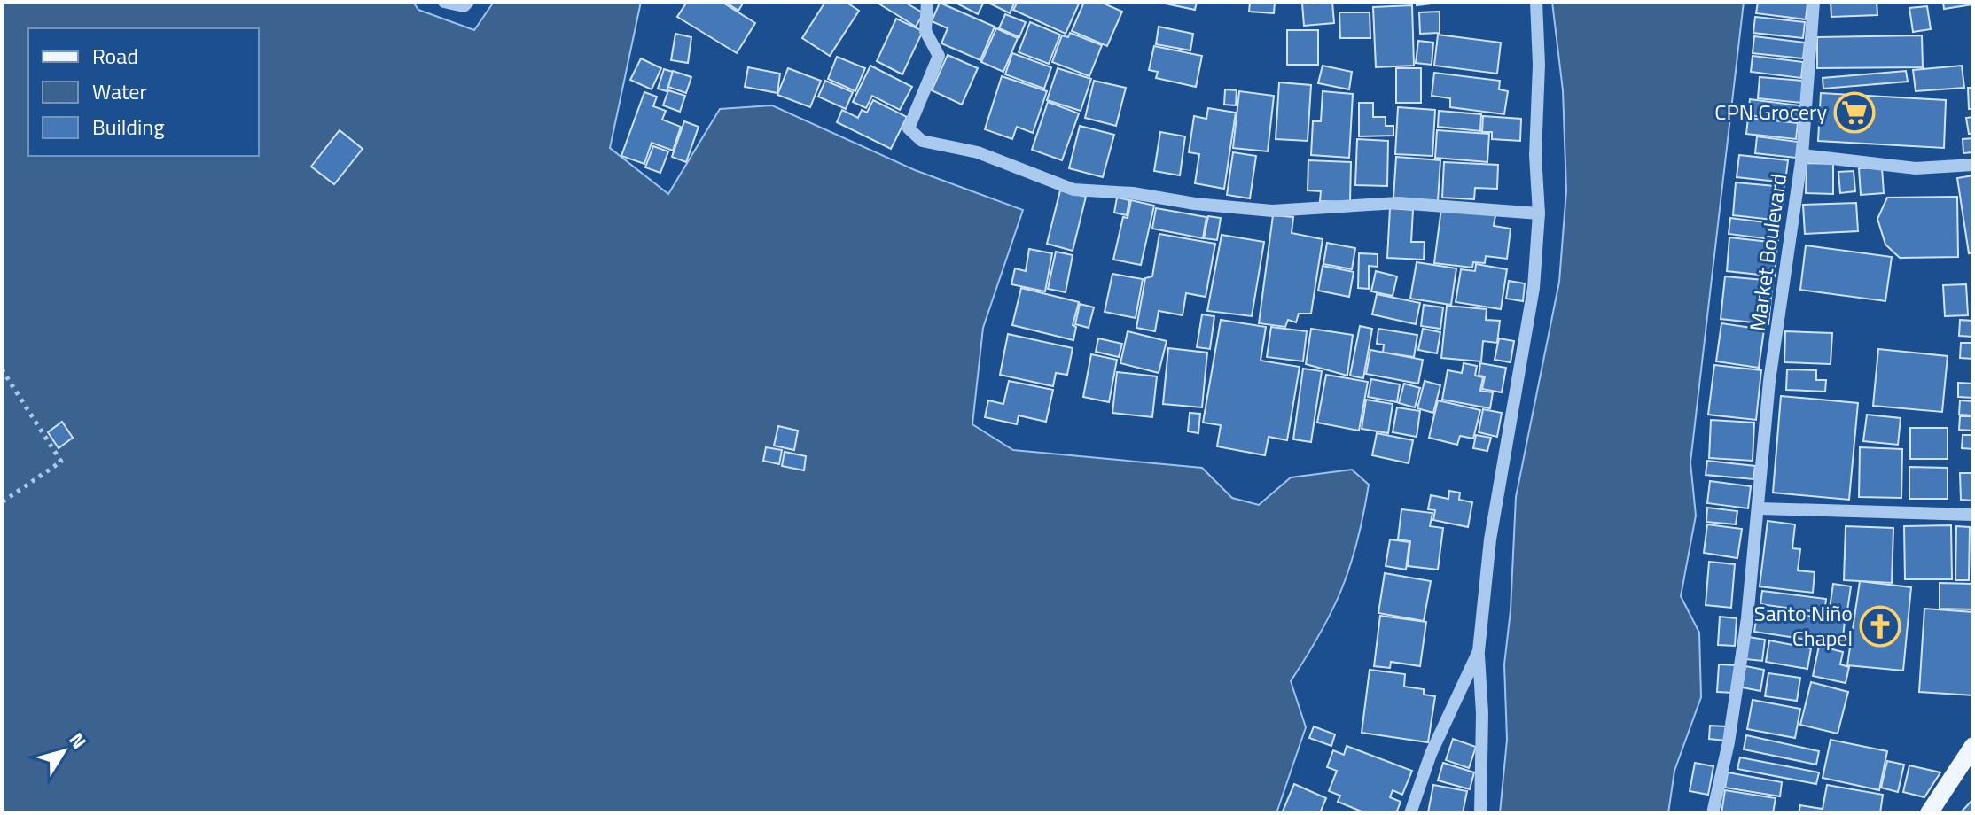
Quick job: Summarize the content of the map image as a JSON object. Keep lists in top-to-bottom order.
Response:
{
  "streets": {
    "street": ["Market Boulevard"]
  },
  "places": {
    "supermarket": ["CPN Grocery"],
    "church": ["Santo Niño Chapel"]
  },
  "legend": ["Road", "Water", "Building"],
  "north": "top right"
}
